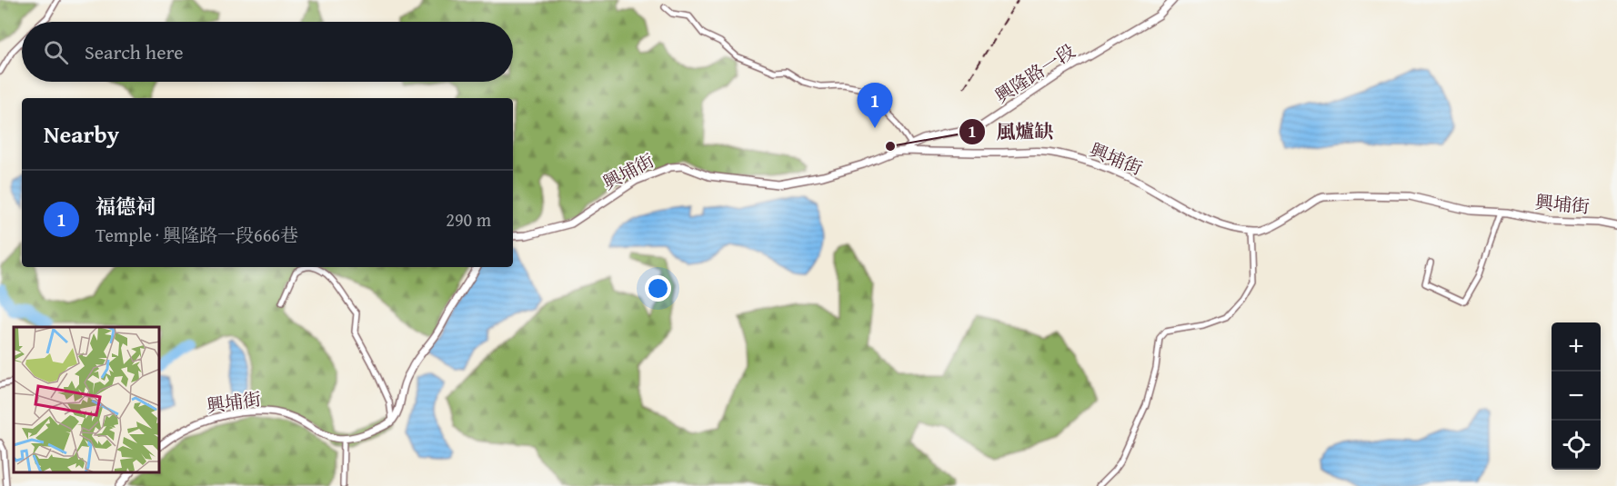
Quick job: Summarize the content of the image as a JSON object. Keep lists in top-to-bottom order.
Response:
{
  "streets": {
    "street": ["興隆路一段", "興埔街"]
  },
  "crossings": [
    ["興隆路一段", "興埔街"]
  ],
  "places": ["風爐缺"],
  "page": {
    "search": "Search here",
    "pins": "1",
    "heading": "Nearby",
    "list": [
      {
        "mark": "1",
        "name": "福德祠",
        "note": "Temple · 興隆路一段666巷",
        "value": "290 m"
      }
    ],
    "map_buttons": ["+", "−"]
  }
}
